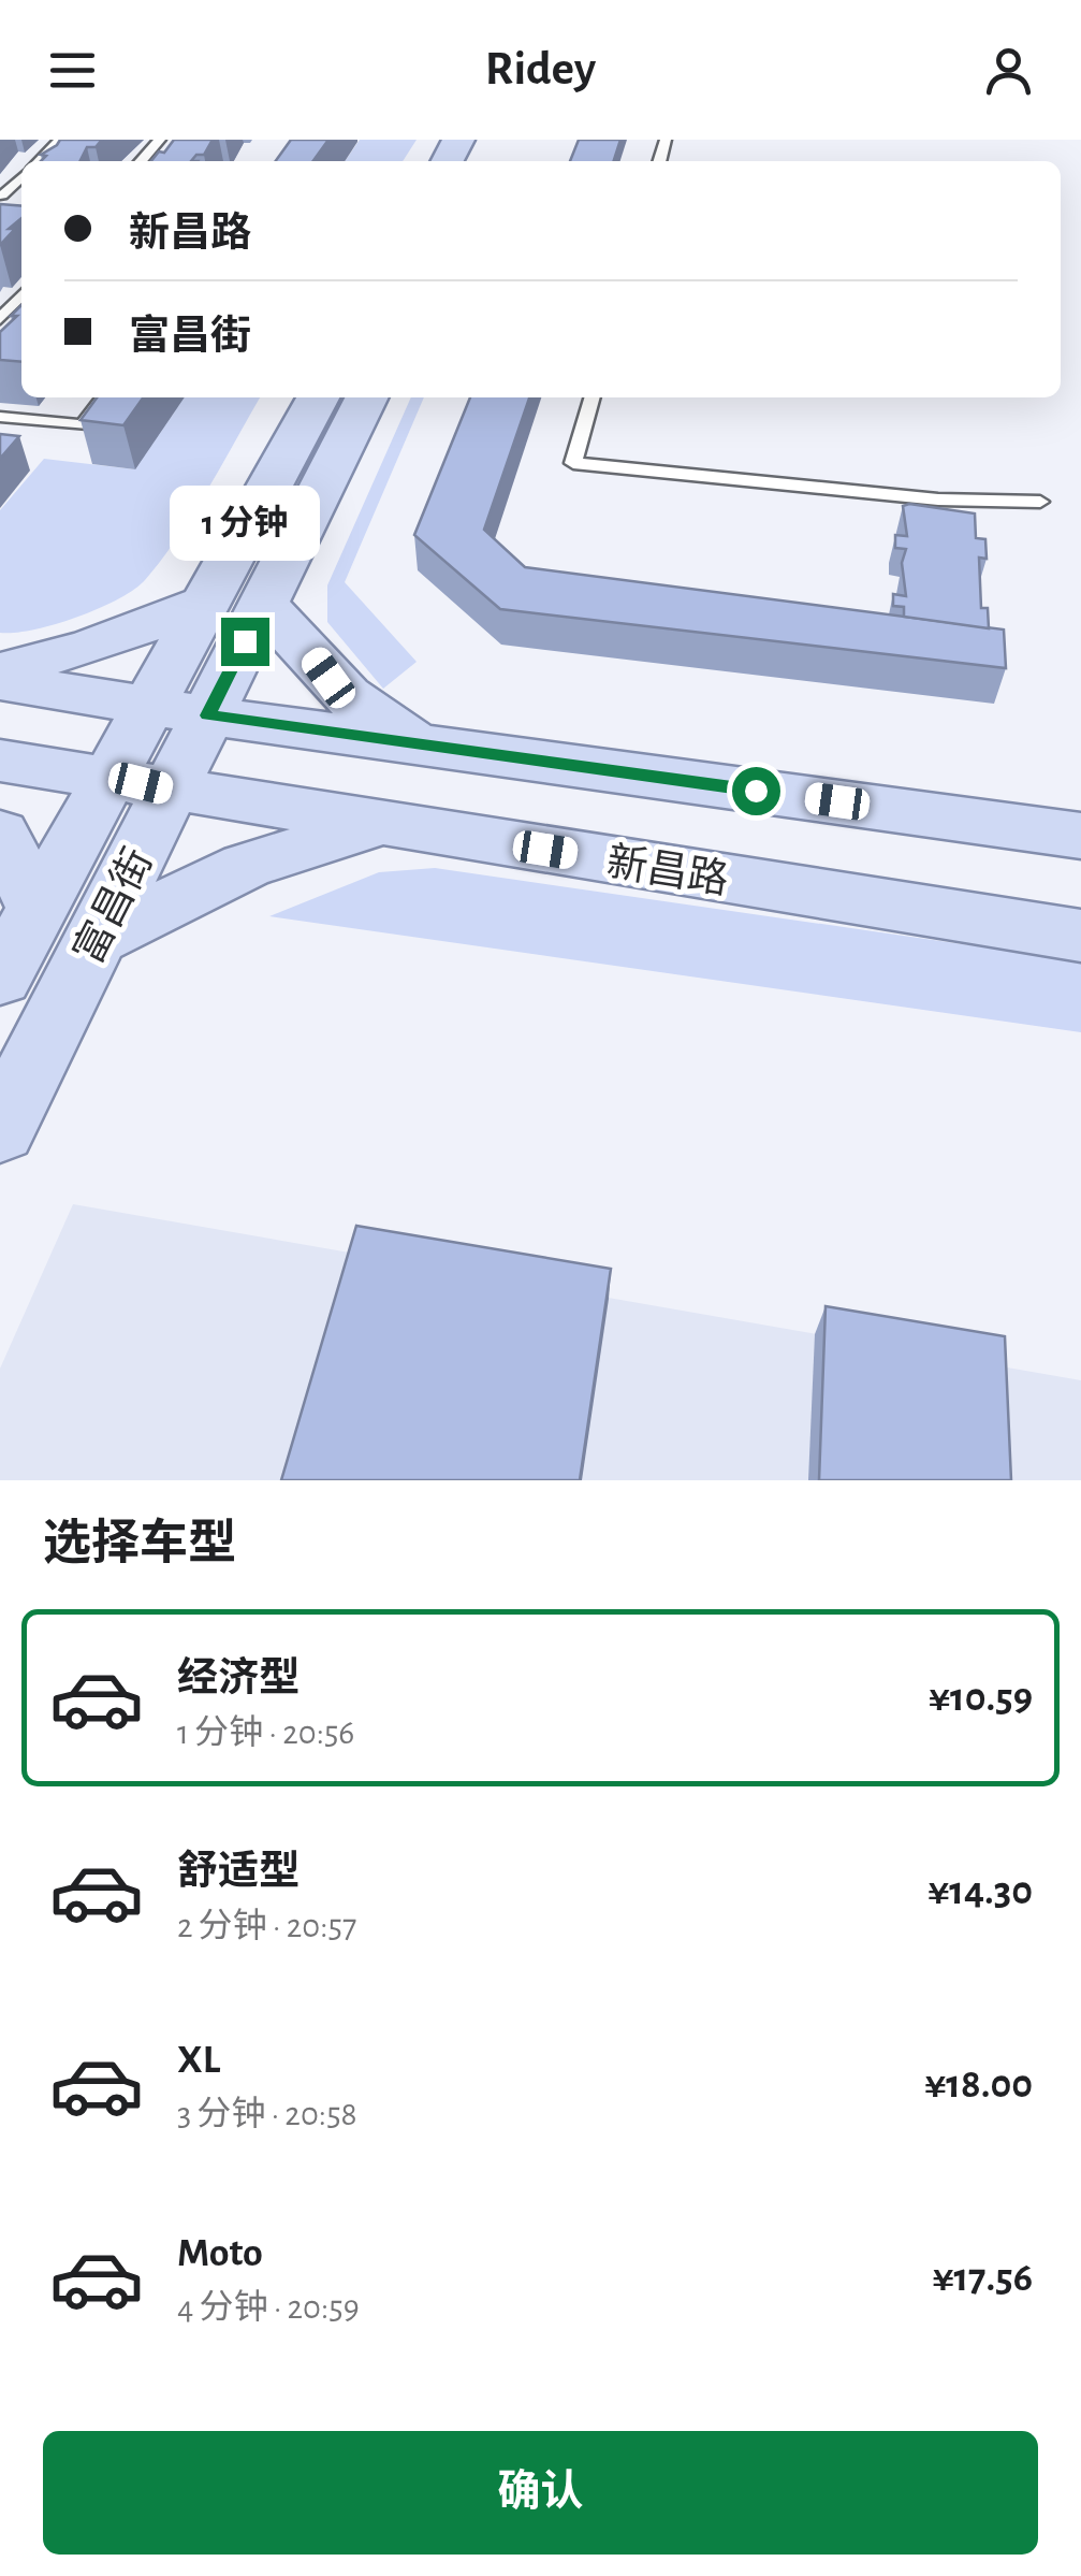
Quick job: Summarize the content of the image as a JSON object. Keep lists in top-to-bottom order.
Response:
{
  "streets": {
    "main road": ["新昌路", "富昌街"]
  },
  "crossings": [
    ["新昌路", "富昌街"]
  ],
  "page": {
    "header": "Ridey",
    "banner": ["新昌路", "富昌街"],
    "bubble": "1 分钟",
    "heading": "选择车型",
    "list": [
      {
        "name": "经济型",
        "note": "1 分钟 · 20:56",
        "value": "¥10.59"
      },
      {
        "name": "舒适型",
        "note": "2 分钟 · 20:57",
        "value": "¥14.30"
      },
      {
        "name": "XL",
        "note": "3 分钟 · 20:58",
        "value": "¥18.00"
      },
      {
        "name": "Moto",
        "note": "4 分钟 · 20:59",
        "value": "¥17.56"
      }
    ],
    "buttons": "确认"
  }
}
